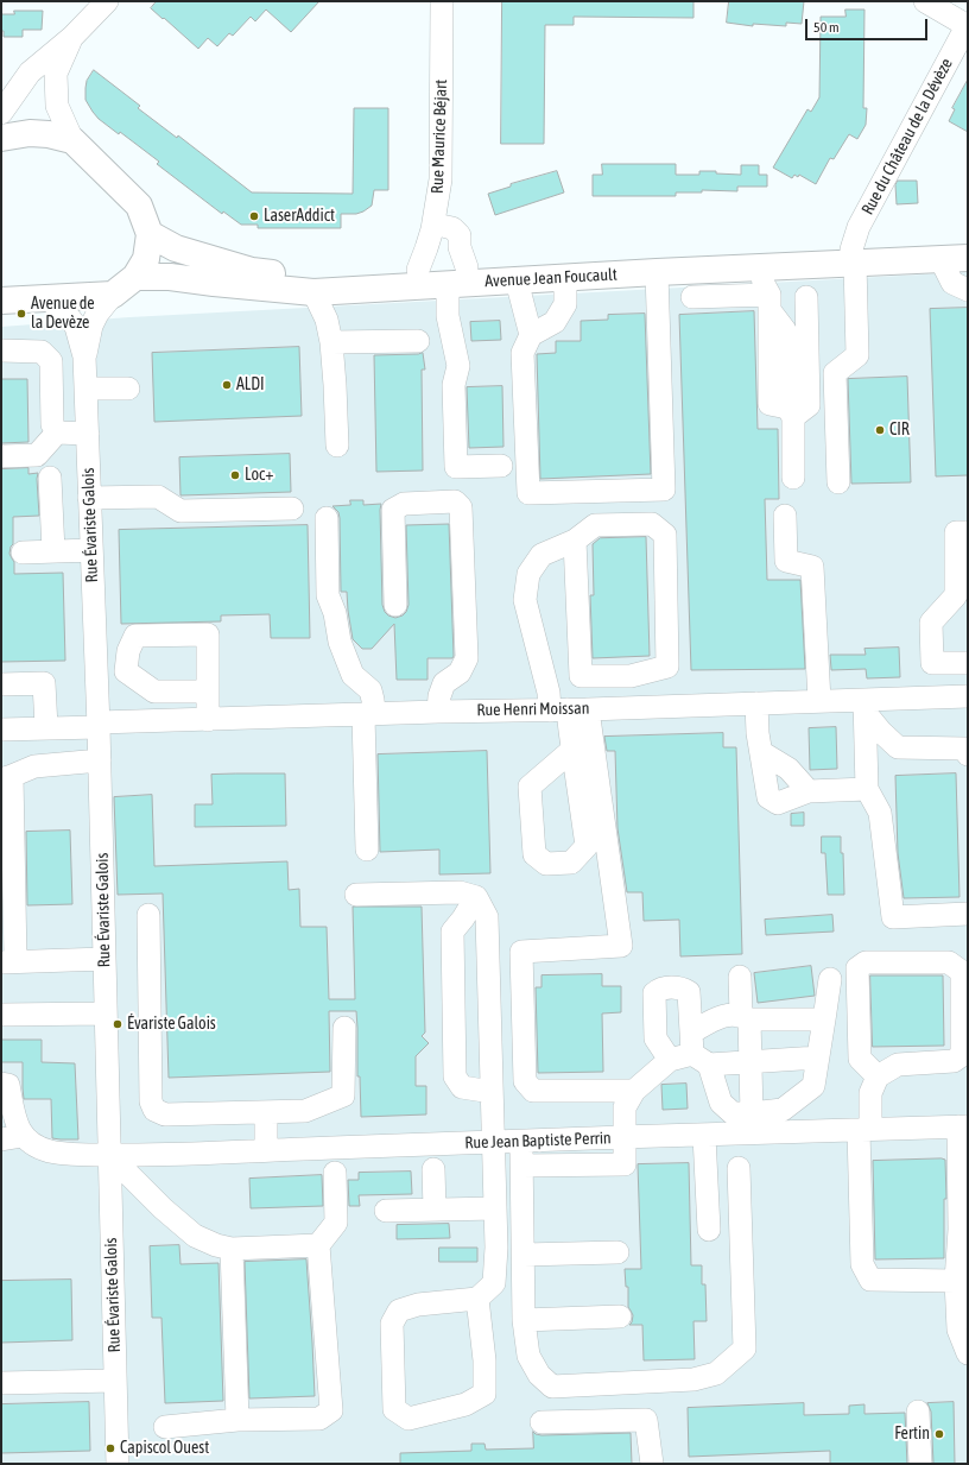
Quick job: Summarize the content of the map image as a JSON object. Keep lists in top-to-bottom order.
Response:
{
  "streets": {
    "main road": ["Avenue Jean Foucault"],
    "street": [
      "Rue Maurice Béjart",
      "Rue du Château de la Dévèze",
      "Rue Évariste Galois",
      "Rue Henri Moissan",
      "Rue Jean Baptiste Perrin"
    ]
  },
  "crossings": [
    ["Rue Maurice Béjart", "Avenue Jean Foucault"],
    ["Rue du Château de la Dévèze", "Avenue Jean Foucault"],
    ["Rue Évariste Galois", "Rue Henri Moissan"],
    ["Rue Évariste Galois", "Rue Jean Baptiste Perrin"]
  ],
  "places": [
    "LaserAddict",
    "Avenue de la Devèze",
    "ALDI",
    "CIR",
    "Loc+",
    "Évariste Galois",
    "Fertin",
    "Capiscol Ouest"
  ],
  "scale_bar": "50 m"
}
